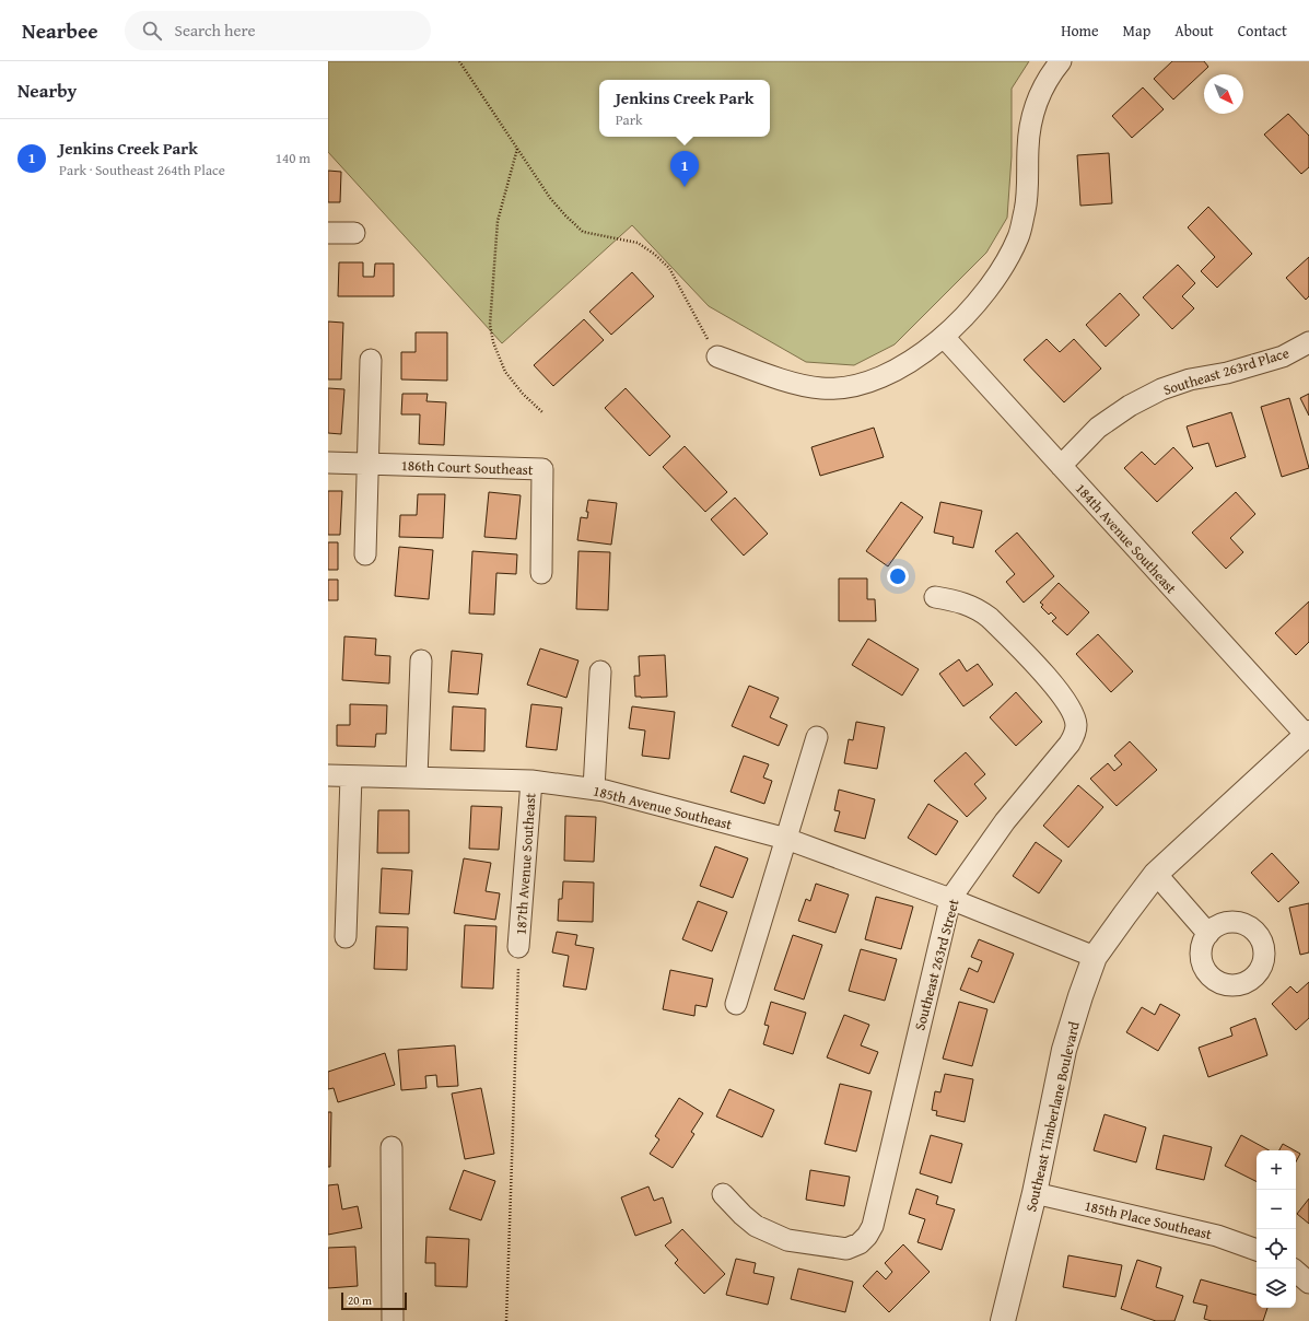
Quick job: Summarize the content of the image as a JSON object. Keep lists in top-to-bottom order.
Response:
{
  "streets": {
    "street": [
      "Southeast 263rd Place",
      "186th Court Southeast",
      "184th Avenue Southeast",
      "185th Avenue Southeast",
      "187th Avenue Southeast",
      "Southeast 263rd Street",
      "Southeast Timberlane Boulevard",
      "185th Place Southeast"
    ]
  },
  "crossings": [
    ["Southeast 263rd Place", "184th Avenue Southeast"],
    ["184th Avenue Southeast", "Southeast Timberlane Boulevard"],
    ["185th Avenue Southeast", "187th Avenue Southeast"],
    ["185th Avenue Southeast", "Southeast 263rd Street"],
    ["185th Avenue Southeast", "Southeast Timberlane Boulevard"],
    ["Southeast Timberlane Boulevard", "185th Place Southeast"]
  ],
  "scale_bar": "20 m",
  "north": "bottom right",
  "page": {
    "header": "Nearbee",
    "search": "Search here",
    "nav": [
      "Home",
      "Map",
      "About",
      "Contact"
    ],
    "heading": "Nearby",
    "popup": ["Jenkins Creek Park", "Park"],
    "list": [
      {
        "mark": "1",
        "name": "Jenkins Creek Park",
        "note": "Park · Southeast 264th Place",
        "value": "140 m"
      }
    ],
    "pins": "1",
    "map_buttons": ["+", "−"],
    "scale": "20 m"
  }
}
